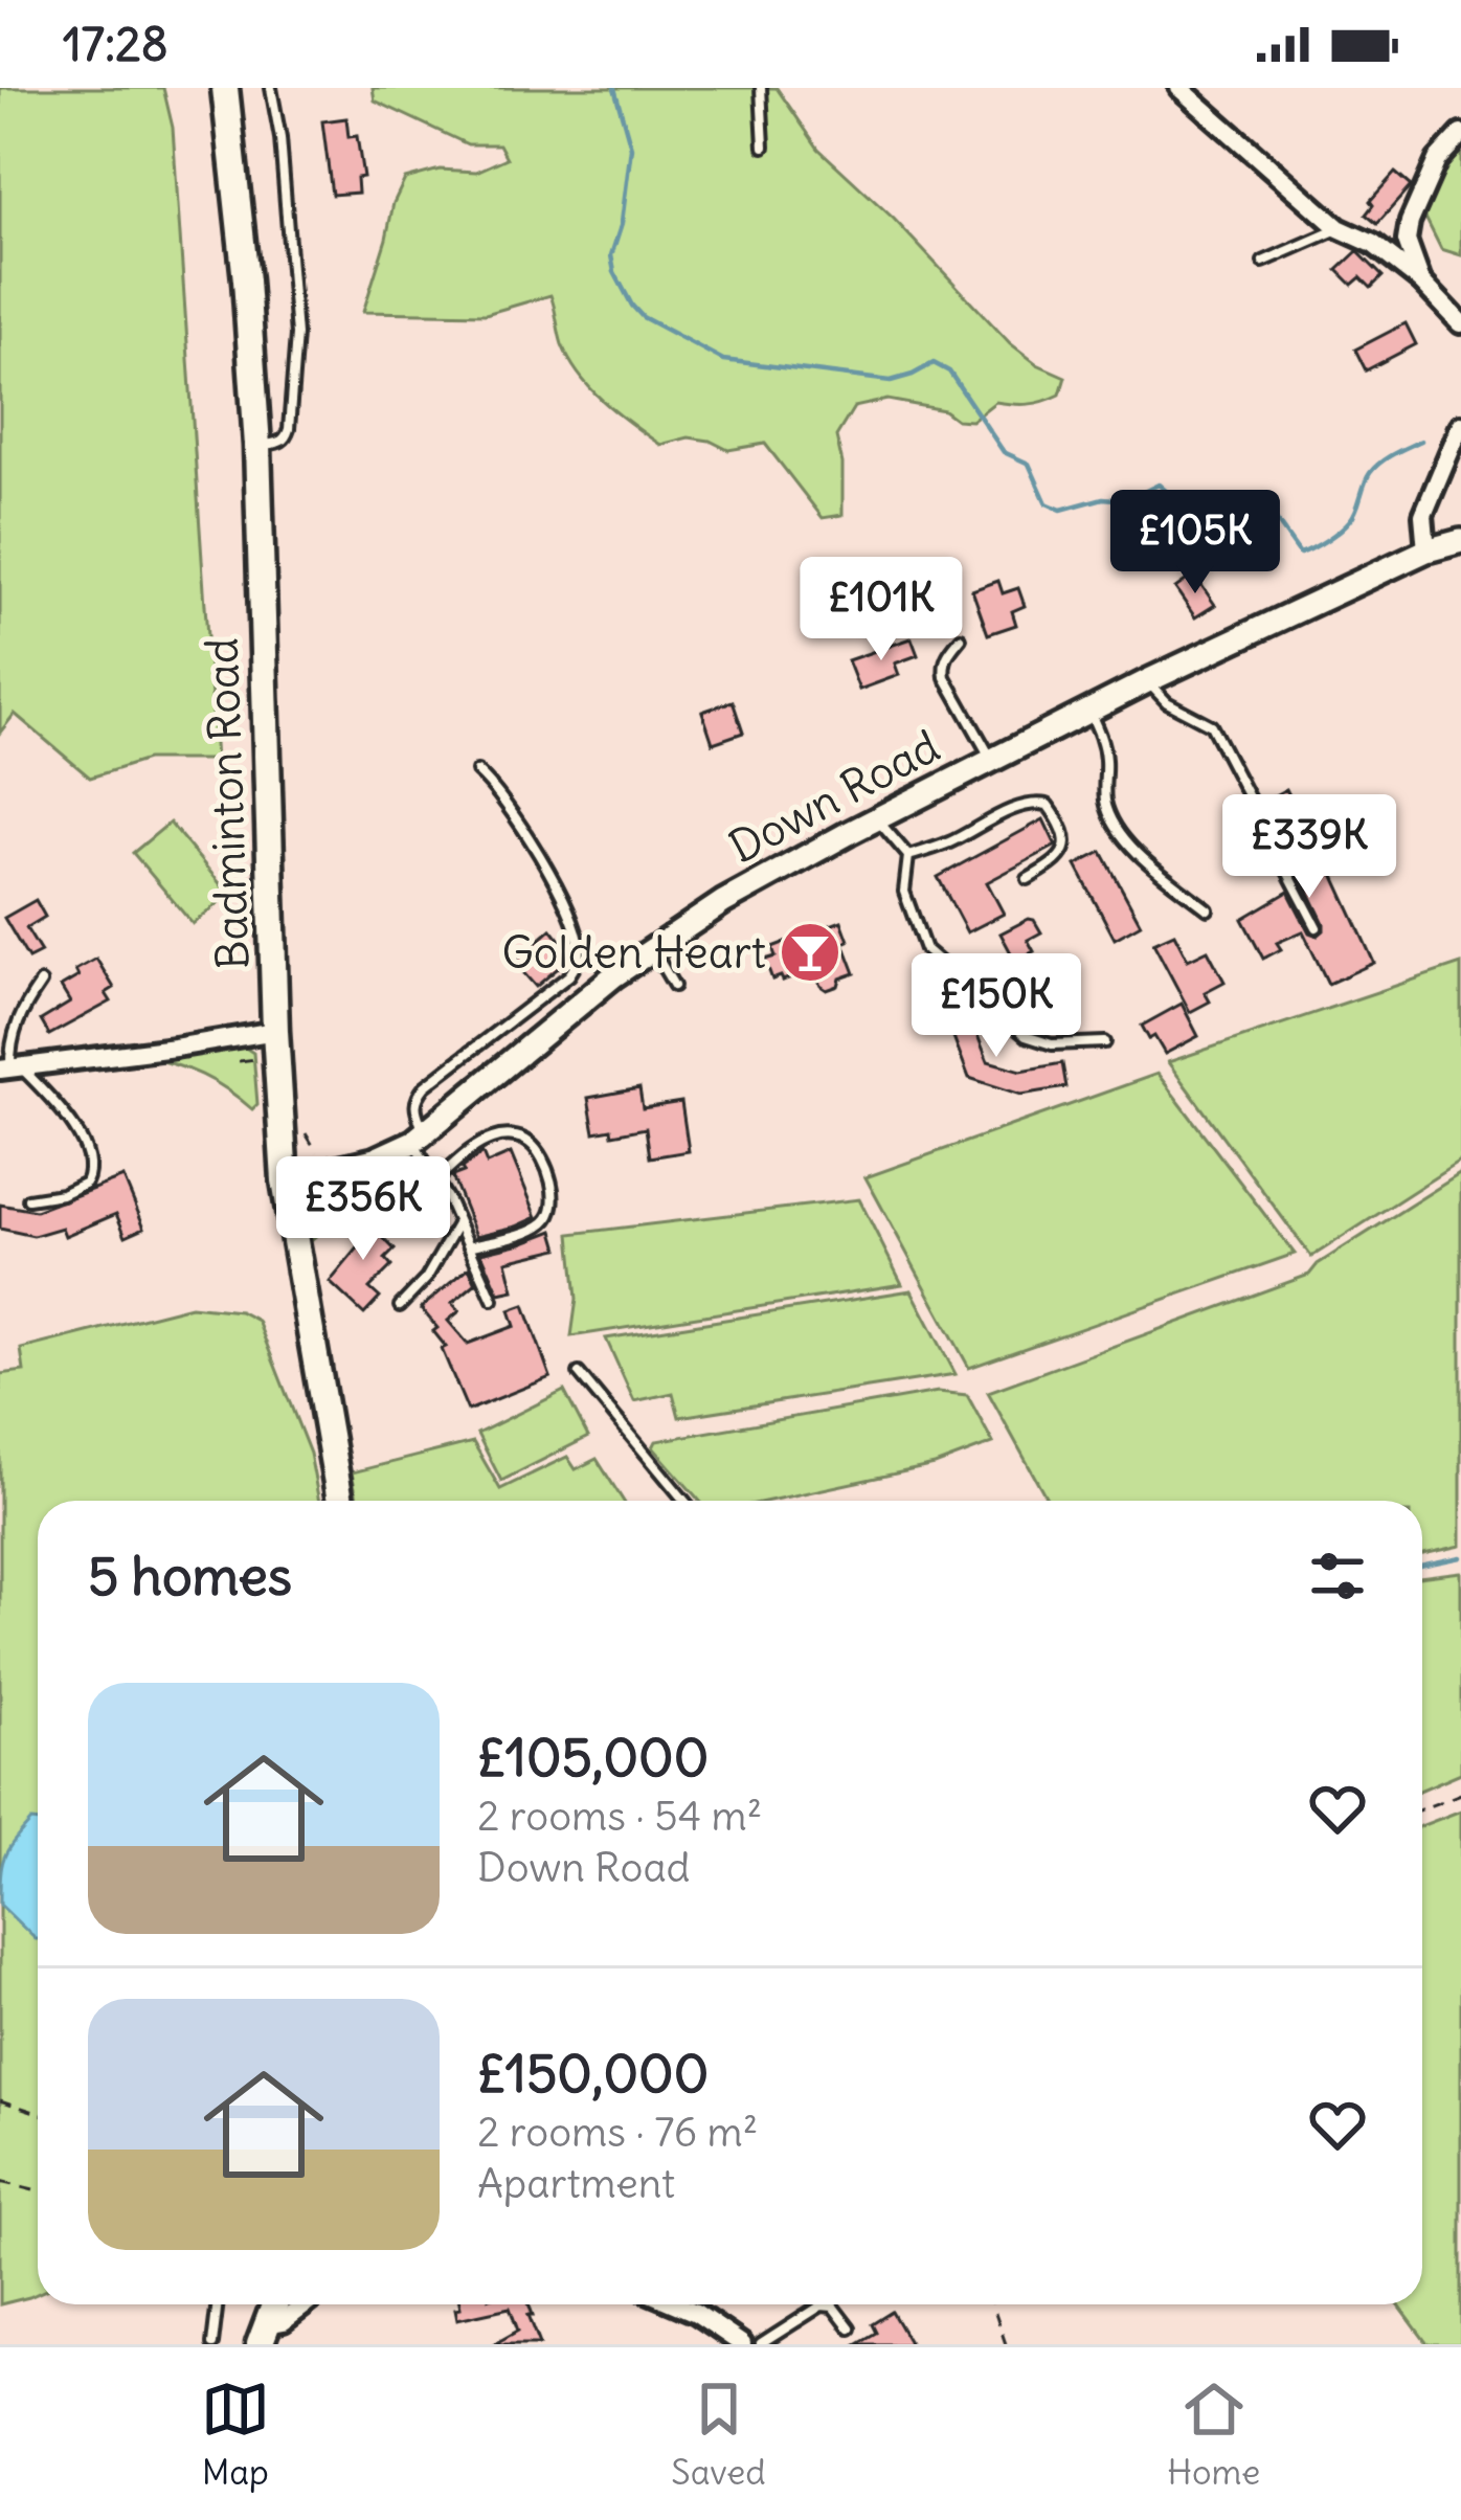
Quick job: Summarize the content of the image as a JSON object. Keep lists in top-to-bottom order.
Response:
{
  "streets": {
    "main road": ["Badminton Road"],
    "street": ["Down Road"]
  },
  "crossings": [
    ["Down Road", "Badminton Road"]
  ],
  "places": {
    "bar": ["Golden Heart"]
  },
  "page": {
    "status": "17:28",
    "price": [
      "£105K",
      "£101K",
      "£339K",
      "£150K",
      "£356K"
    ],
    "heading": "5 homes",
    "list": [
      {
        "name": "£105,000",
        "note": "2 rooms · 54 m² · Down Road"
      },
      {
        "name": "£150,000",
        "note": "2 rooms · 76 m² · Apartment"
      }
    ],
    "tabs": ["Map", "Saved", "Home"]
  }
}
